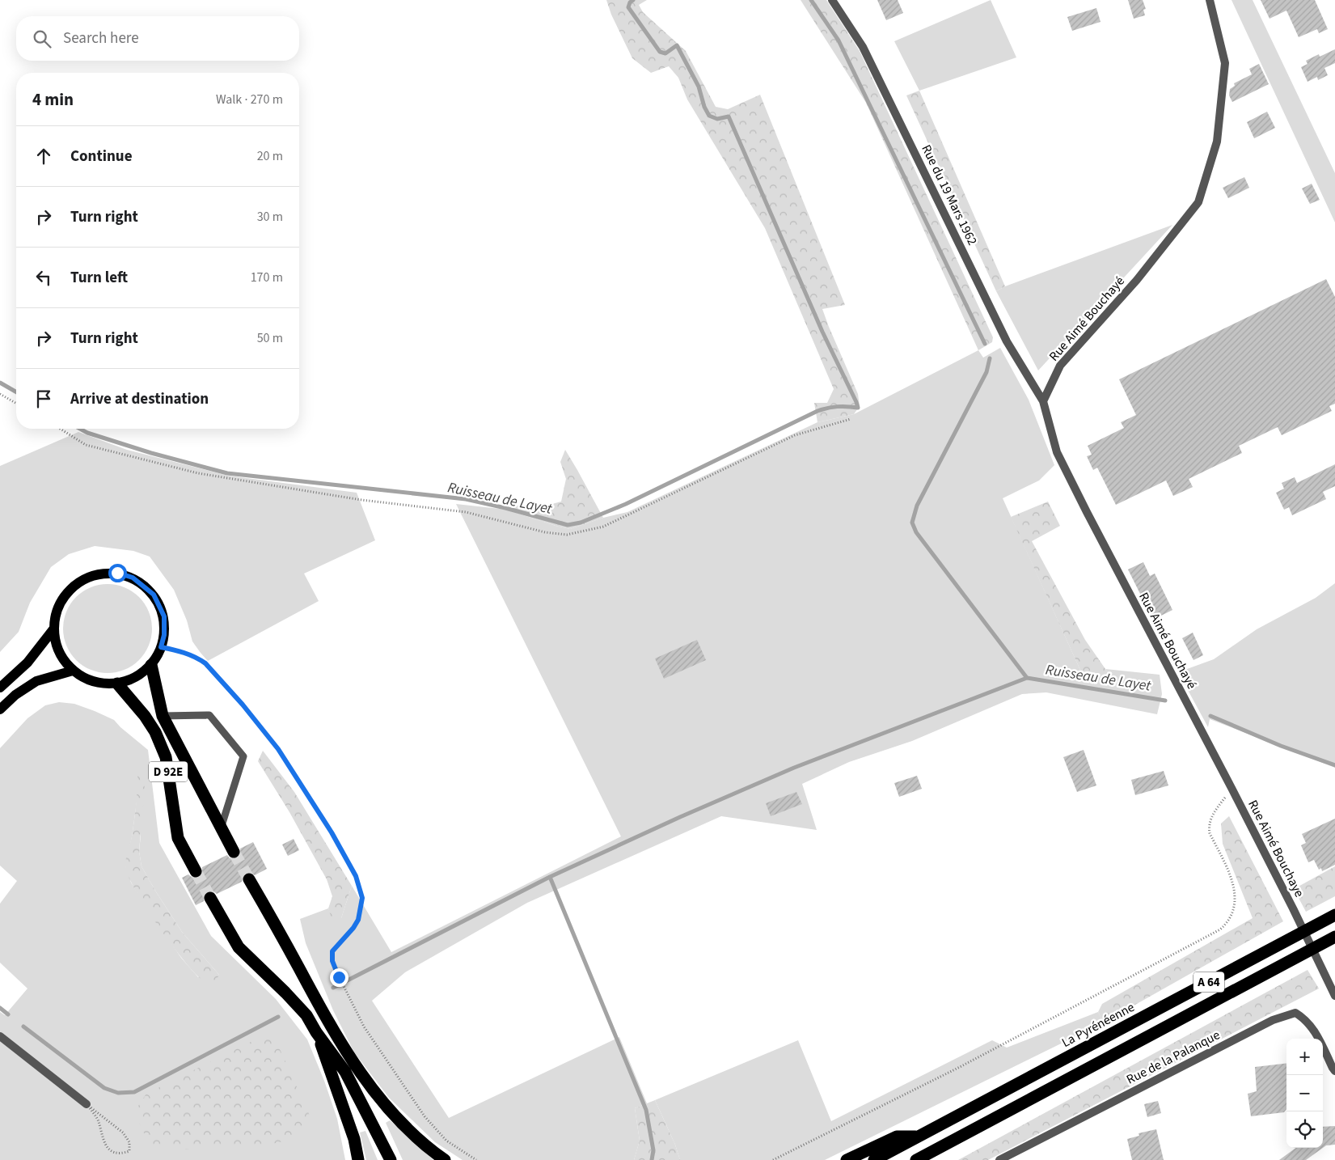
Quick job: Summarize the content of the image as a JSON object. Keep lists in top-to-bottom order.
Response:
{
  "streets": {
    "highway": ["D 92E", "A 64", "La Pyrénéenne"],
    "street": [
      "Rue du 19 Mars 1962",
      "Rue Aimé Bouchayé",
      "Rue Aimé Bouchaye",
      "Rue de la Palanque"
    ]
  },
  "crossings": [
    ["Rue du 19 Mars 1962", "Rue Aimé Bouchayé"],
    ["Rue Aimé Bouchayé", "Rue Aimé Bouchaye"]
  ],
  "water": ["Ruisseau de Layet"],
  "page": {
    "search": "Search here",
    "heading": ["4 min", "Walk · 270 m"],
    "list": [
      ["Continue", "20 m"],
      ["Turn right", "30 m"],
      ["Turn left", "170 m"],
      ["Turn right", "50 m"],
      "Arrive at destination"
    ],
    "map_buttons": ["+", "−"]
  }
}
